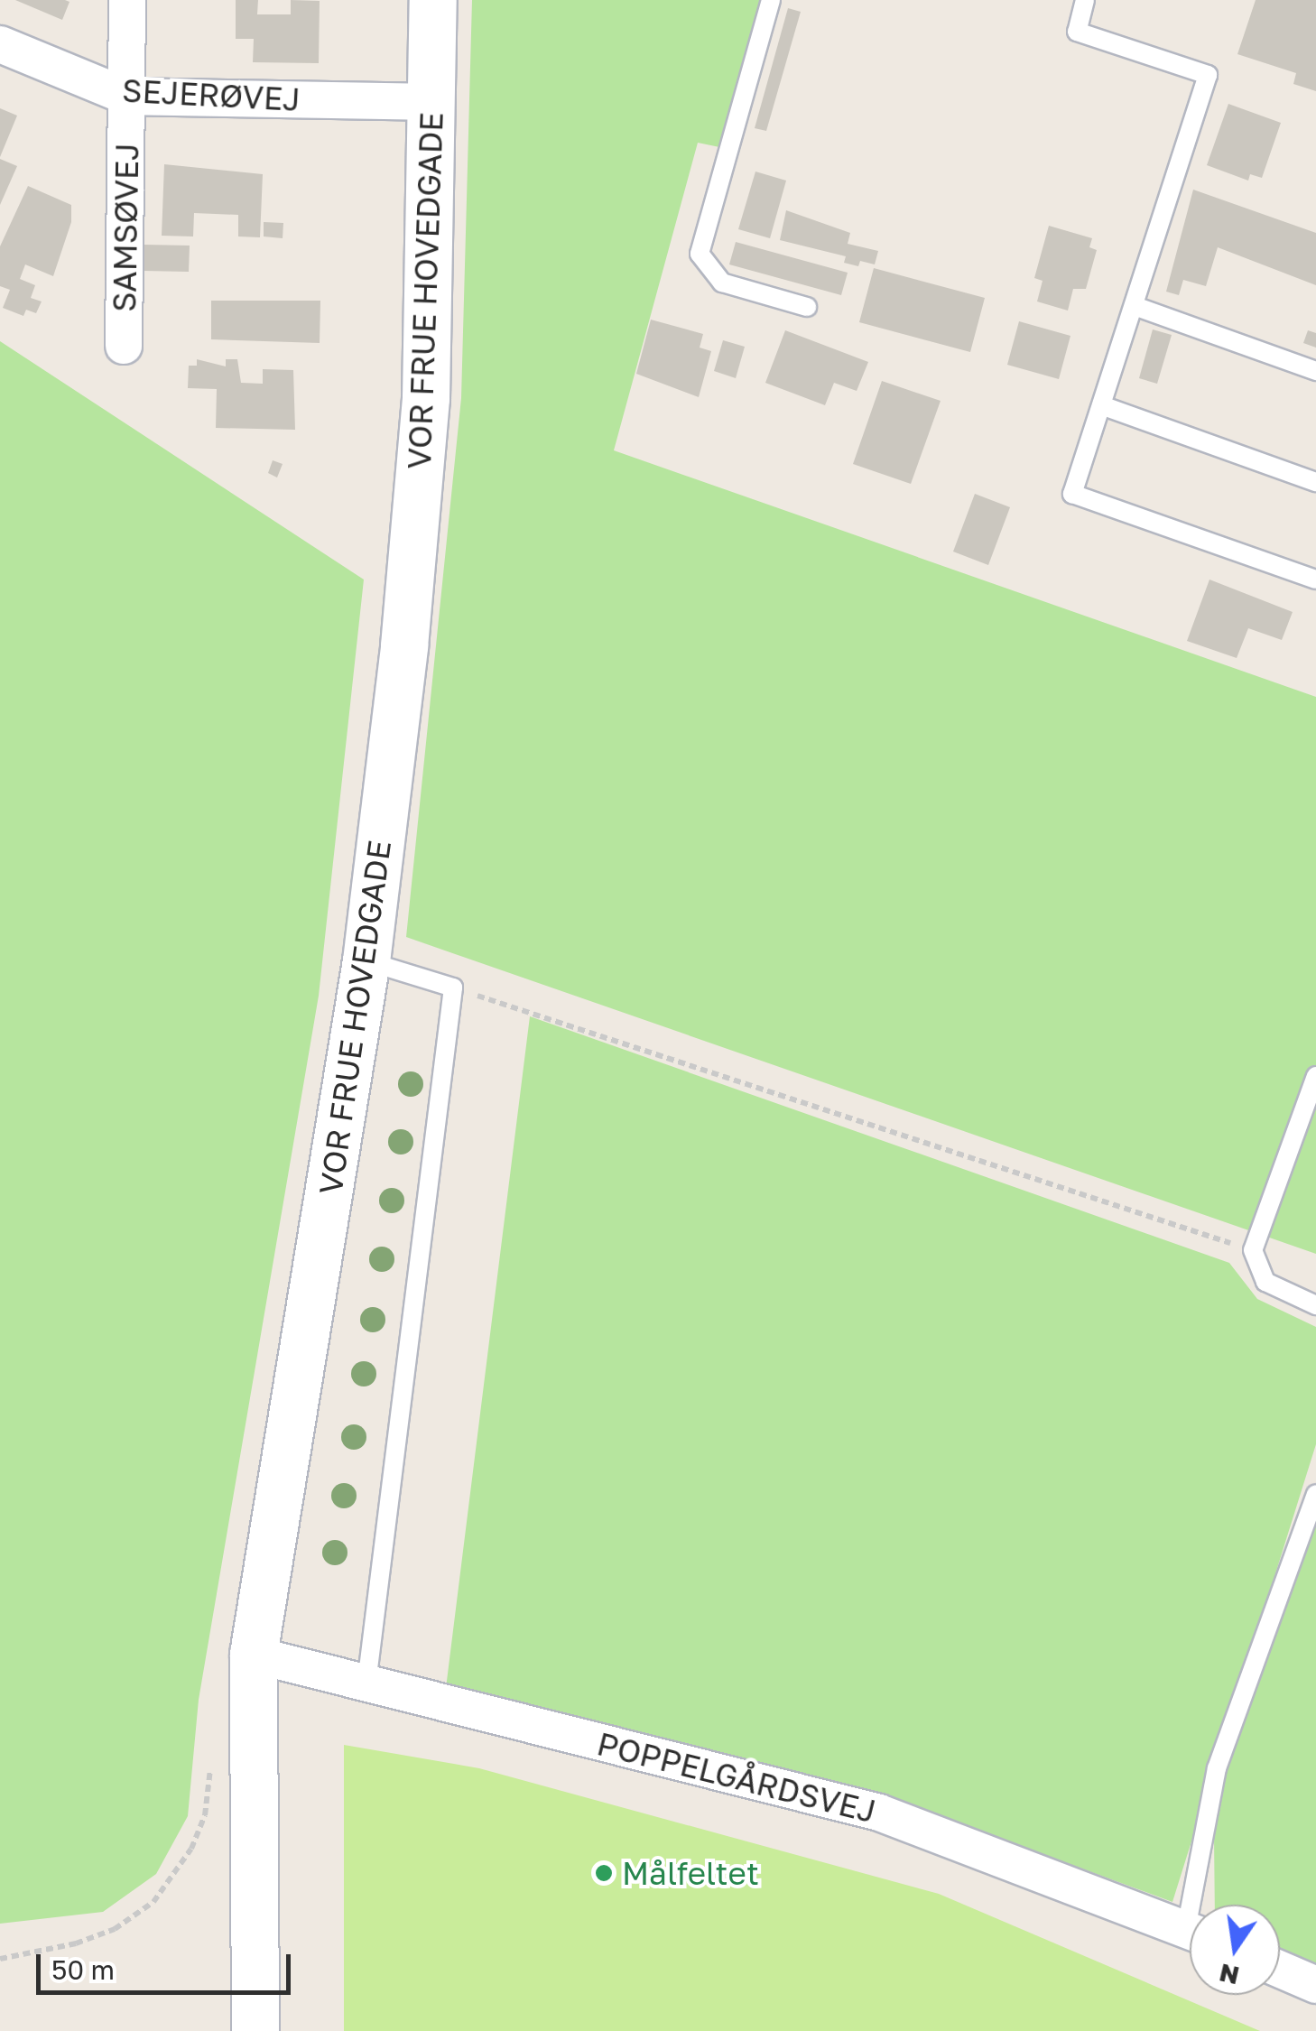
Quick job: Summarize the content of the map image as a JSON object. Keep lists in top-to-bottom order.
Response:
{
  "streets": {
    "street": [
      "SEJERØVEJ",
      "SAMSØVEJ",
      "VOR FRUE HOVEDGADE",
      "POPPELGÅRDSVEJ"
    ]
  },
  "crossings": [
    ["SEJERØVEJ", "SAMSØVEJ"],
    ["SEJERØVEJ", "VOR FRUE HOVEDGADE"],
    ["VOR FRUE HOVEDGADE", "POPPELGÅRDSVEJ"]
  ],
  "places": ["Målfeltet"],
  "scale_bar": "50 m",
  "north": "bottom"
}
